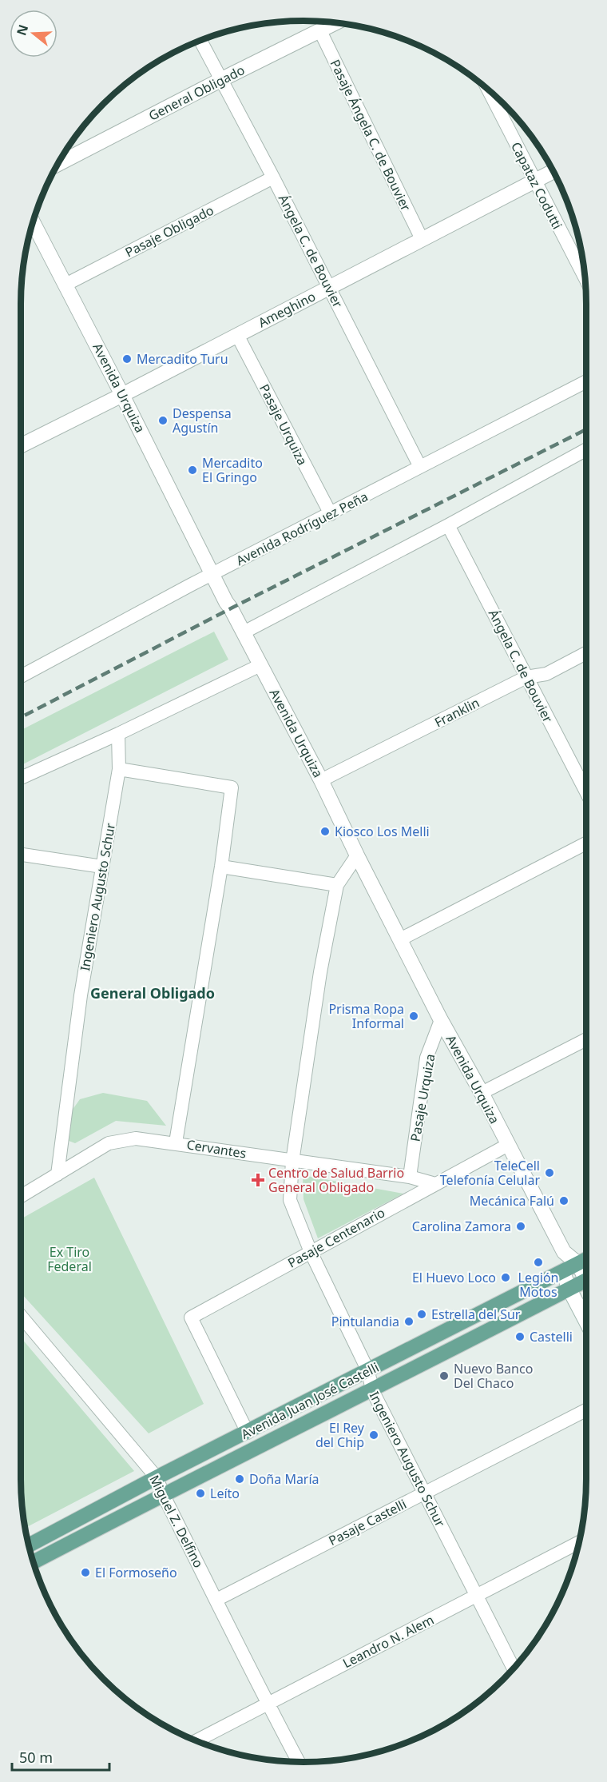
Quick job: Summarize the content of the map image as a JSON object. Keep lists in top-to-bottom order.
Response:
{
  "streets": {
    "main road": ["Avenida Juan José Castelli"],
    "street": [
      "General Obligado",
      "Pasaje Ángela C. de Bouvier",
      "Capataz Codutti",
      "Pasaje Obligado",
      "Ángela C. de Bouvier",
      "Ameghino",
      "Avenida Urquiza",
      "Pasaje Urquiza",
      "Avenida Rodríguez Peña",
      "Franklin",
      "Ingeniero Augusto Schur",
      "Cervantes",
      "Pasaje Centenario",
      "Miguel Z. Delfino",
      "Pasaje Castelli",
      "Leandro N. Alem"
    ]
  },
  "crossings": [
    ["General Obligado", "Pasaje Ángela C. de Bouvier"],
    ["General Obligado", "Ángela C. de Bouvier"],
    ["Pasaje Ángela C. de Bouvier", "Ameghino"],
    ["Capataz Codutti", "Ameghino"],
    ["Pasaje Obligado", "Ángela C. de Bouvier"],
    ["Pasaje Obligado", "Avenida Urquiza"],
    ["Ángela C. de Bouvier", "Ameghino"],
    ["Ángela C. de Bouvier", "Avenida Rodríguez Peña"],
    ["Ángela C. de Bouvier", "Franklin"],
    ["Ameghino", "Avenida Urquiza"],
    ["Ameghino", "Pasaje Urquiza"],
    ["Avenida Urquiza", "Pasaje Urquiza"],
    ["Avenida Urquiza", "Avenida Rodríguez Peña"],
    ["Avenida Urquiza", "Franklin"],
    ["Avenida Urquiza", "Pasaje Centenario"],
    ["Avenida Urquiza", "Avenida Juan José Castelli"],
    ["Pasaje Urquiza", "Avenida Rodríguez Peña"],
    ["Pasaje Urquiza", "Cervantes"],
    ["Ingeniero Augusto Schur", "Cervantes"],
    ["Ingeniero Augusto Schur", "Pasaje Centenario"],
    ["Ingeniero Augusto Schur", "Avenida Juan José Castelli"],
    ["Ingeniero Augusto Schur", "Pasaje Castelli"],
    ["Ingeniero Augusto Schur", "Leandro N. Alem"],
    ["Cervantes", "Pasaje Centenario"],
    ["Pasaje Centenario", "Avenida Juan José Castelli"],
    ["Avenida Juan José Castelli", "Miguel Z. Delfino"],
    ["Miguel Z. Delfino", "Pasaje Castelli"],
    ["Miguel Z. Delfino", "Leandro N. Alem"]
  ],
  "districts": ["General Obligado"],
  "parks": ["Ex Tiro Federal"],
  "places": {
    "other": [
      "Mercadito Turu",
      "Despensa Agustín",
      "Mercadito El Gringo",
      "Kiosco Los Melli",
      "Prisma Ropa Informal",
      "TeleCell Telefonía Celular",
      "Mecánica Falú",
      "Carolina Zamora",
      "Legión Motos",
      "El Huevo Loco",
      "Estrella del Sur",
      "Pintulandia",
      "Castelli",
      "Nuevo Banco Del Chaco",
      "El Rey del Chip",
      "Doña María",
      "Leíto",
      "El Formoseño"
    ],
    "health": ["Centro de Salud Barrio General Obligado"]
  },
  "scale_bar": "50 m",
  "north": "left"
}
